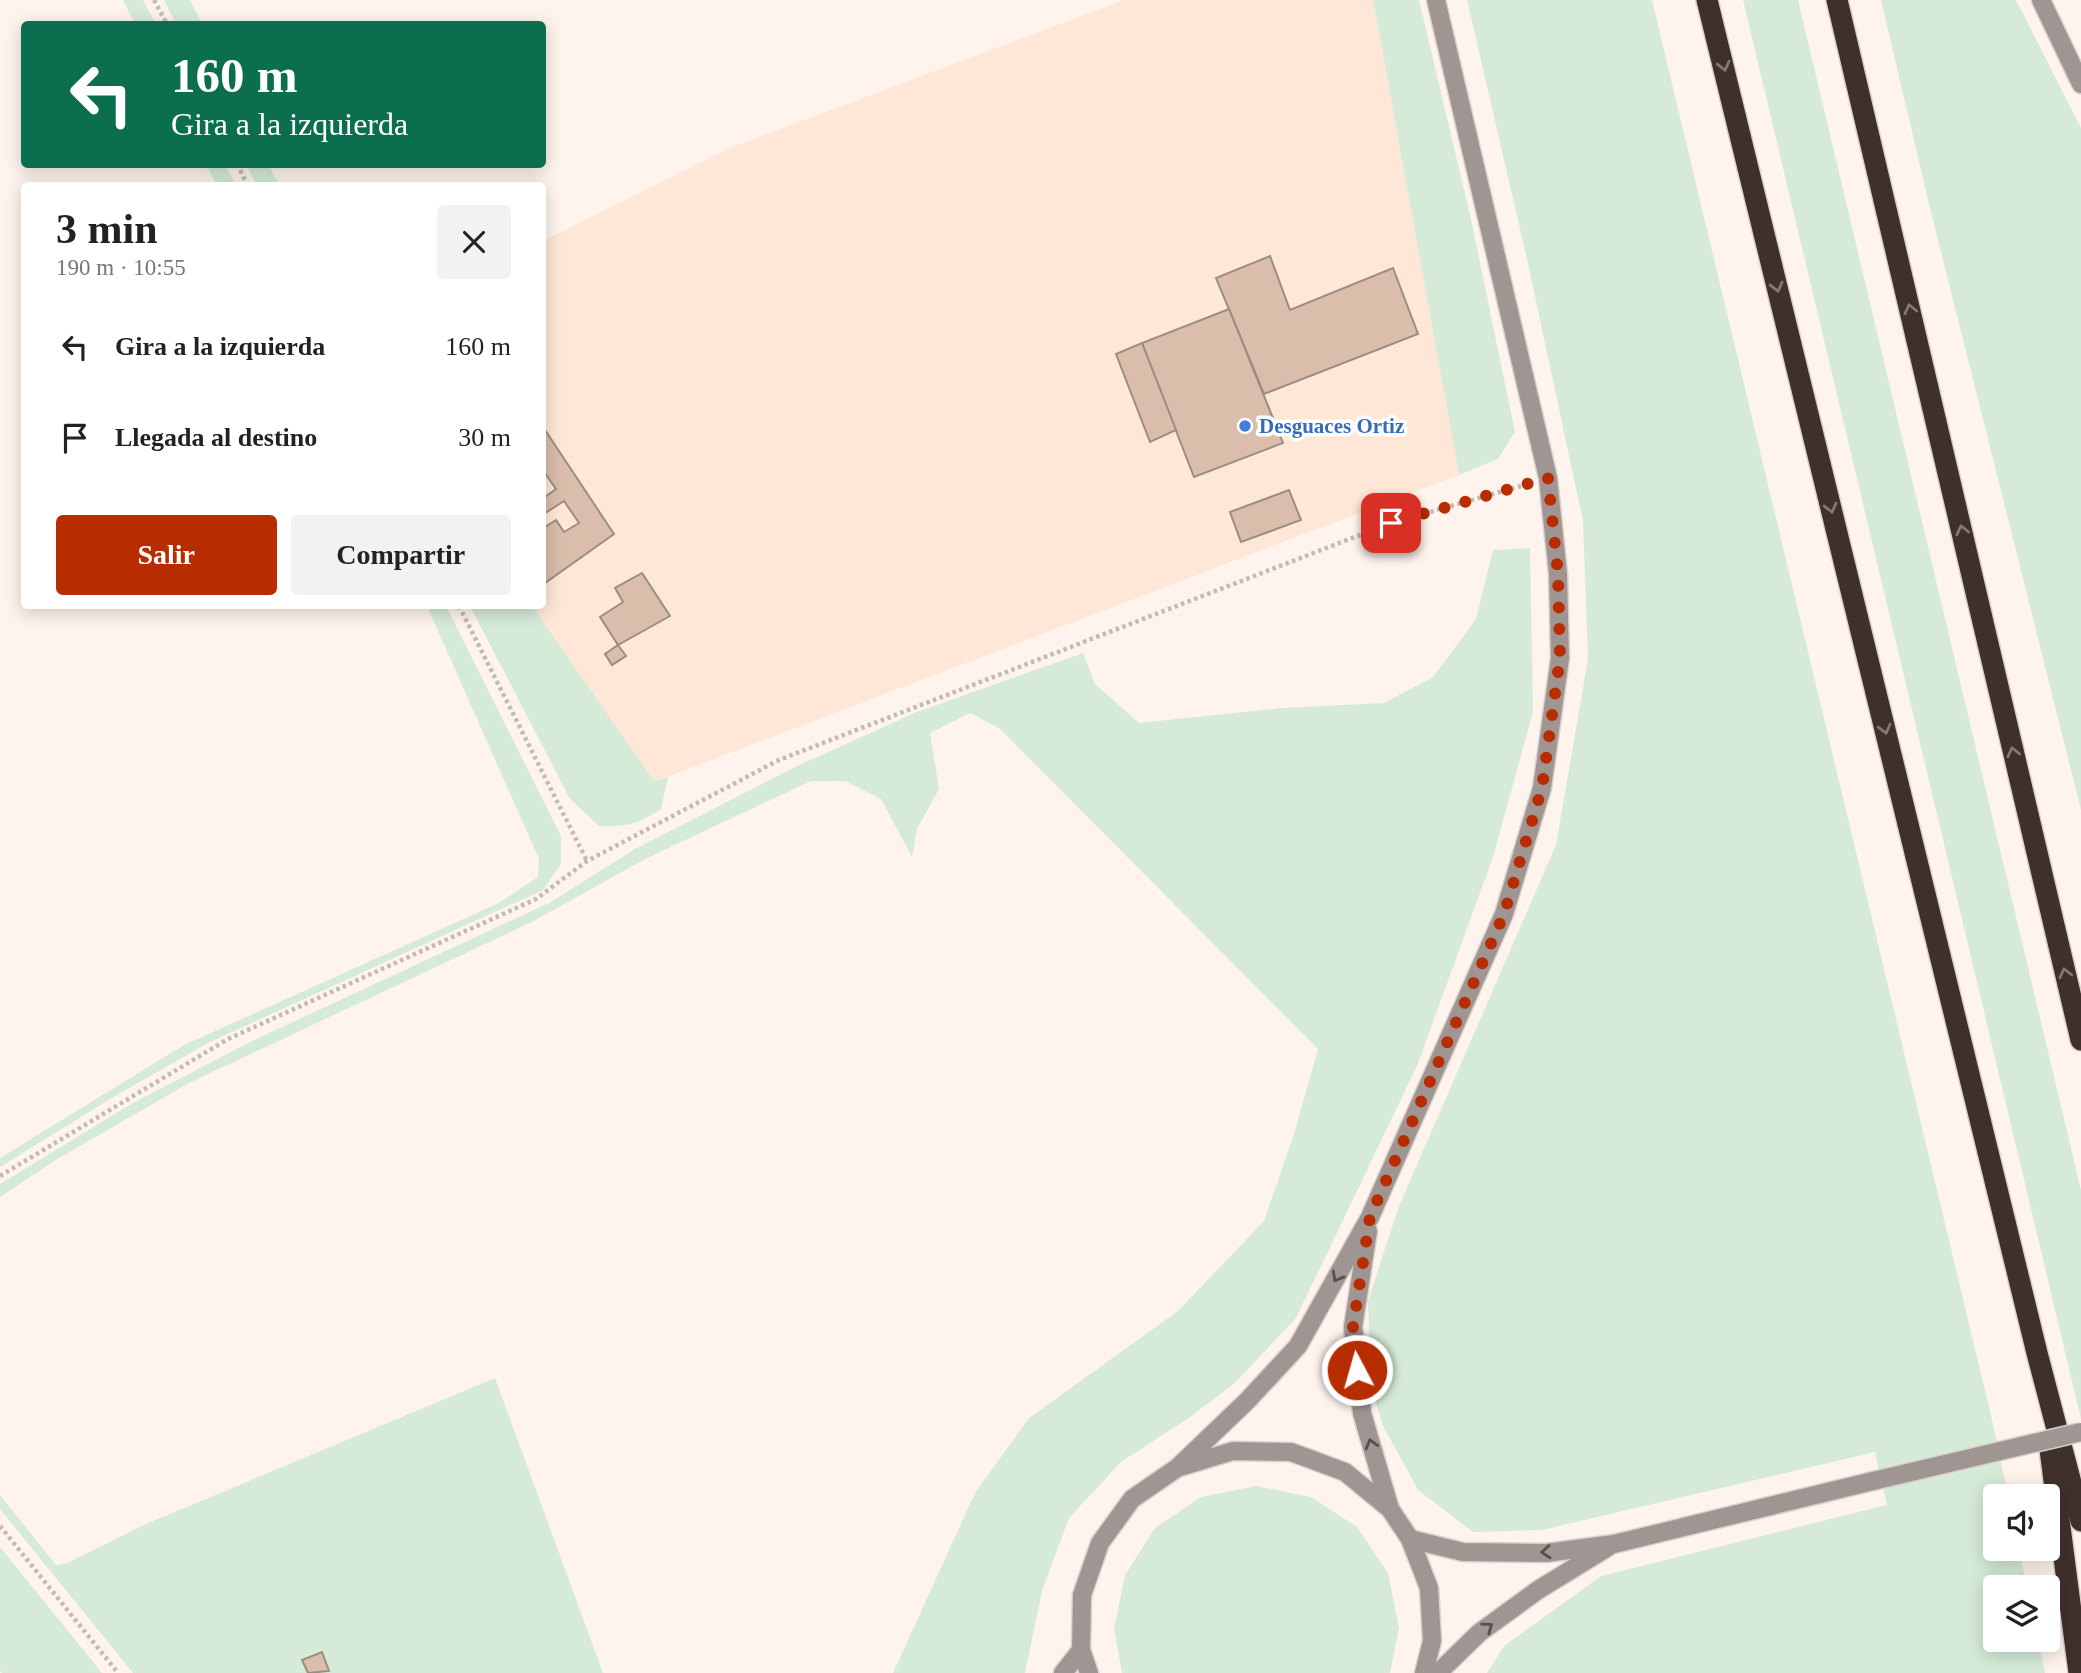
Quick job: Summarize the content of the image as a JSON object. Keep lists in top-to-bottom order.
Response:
{
  "places": ["Desguaces Ortiz"],
  "page": {
    "turn": ["160 m", "Gira a la izquierda"],
    "heading": ["3 min", "190 m · 10:55"],
    "list": [
      {
        "name": "Gira a la izquierda",
        "value": "160 m"
      },
      {
        "name": "Llegada al destino",
        "value": "30 m"
      }
    ],
    "buttons": ["Salir", "Compartir"]
  }
}
